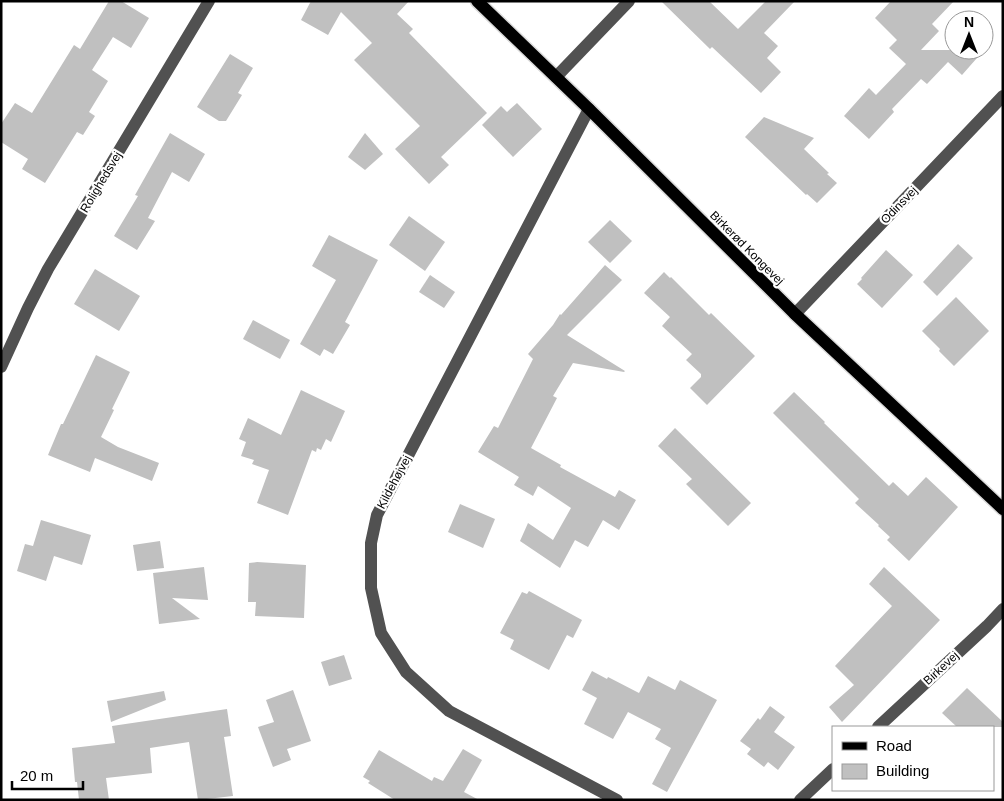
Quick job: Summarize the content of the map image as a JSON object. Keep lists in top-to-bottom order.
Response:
{
  "streets": {
    "main road": ["Birkerød Kongevej"],
    "street": [
      "Rolighedsvej",
      "Odinsvej",
      "Kildehøjvej",
      "Birkevej"
    ]
  },
  "crossings": [
    ["Odinsvej", "Birkerød Kongevej"],
    ["Birkerød Kongevej", "Kildehøjvej"]
  ],
  "legend": ["Road", "Building"],
  "scale_bar": "20 m",
  "north": "top"
}
